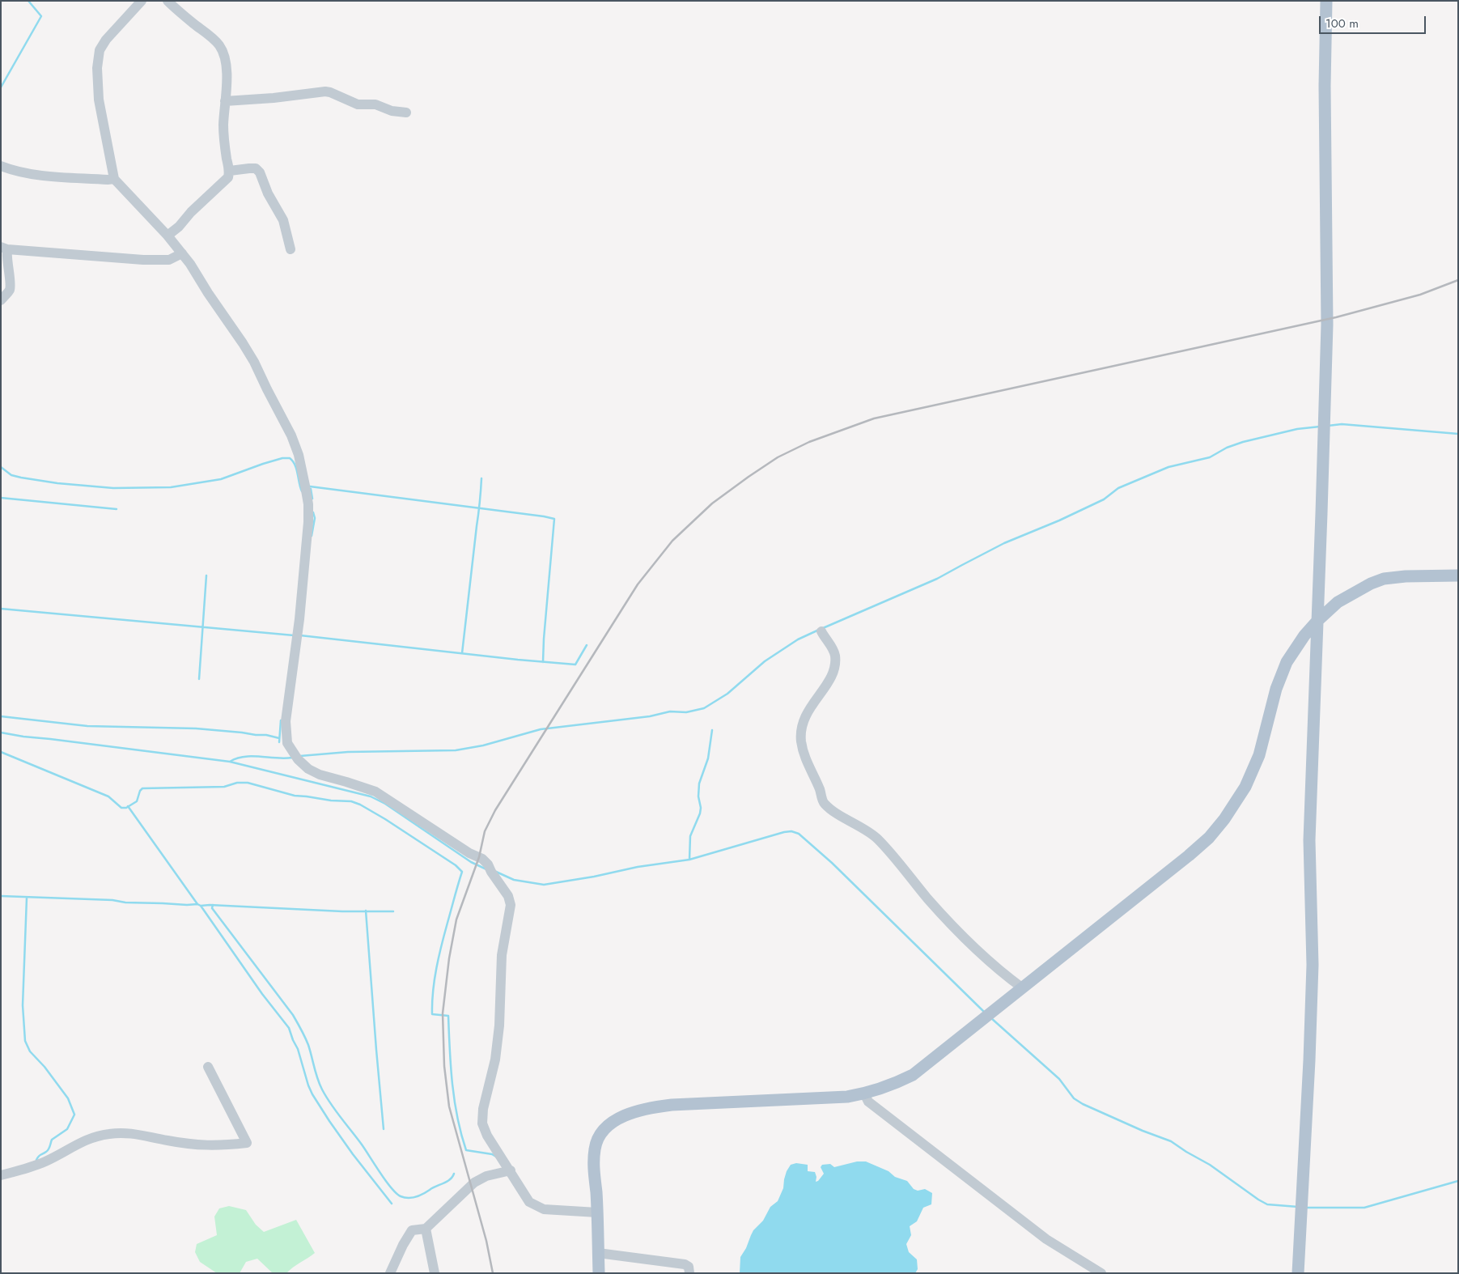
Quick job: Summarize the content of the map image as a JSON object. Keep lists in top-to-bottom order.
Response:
{
  "scale_bar": "100 m"
}
